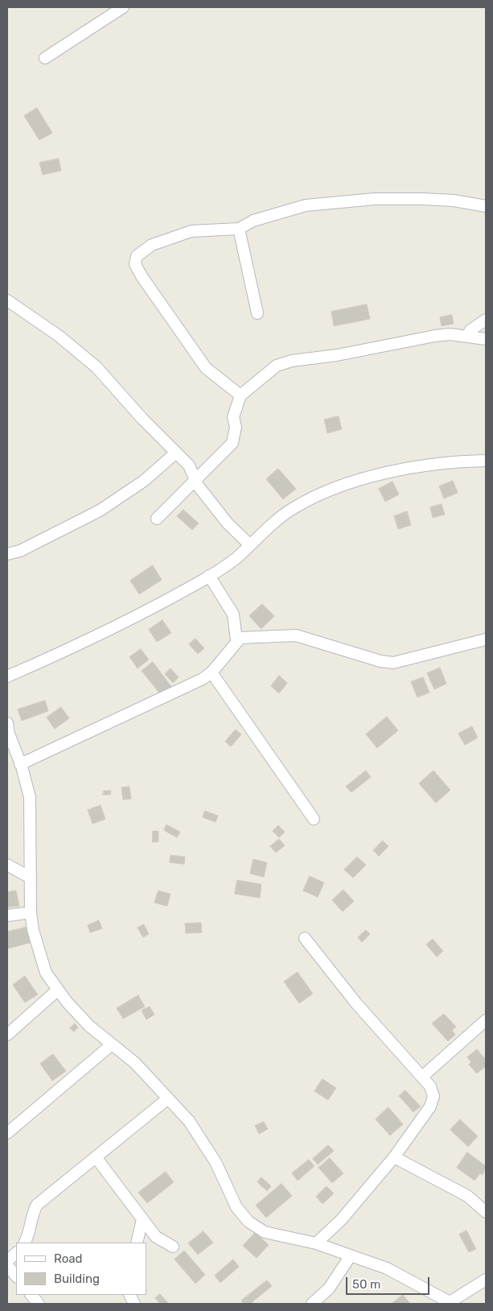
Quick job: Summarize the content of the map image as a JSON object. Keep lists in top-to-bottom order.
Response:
{
  "legend": ["Road", "Building"],
  "scale_bar": "50 m"
}
